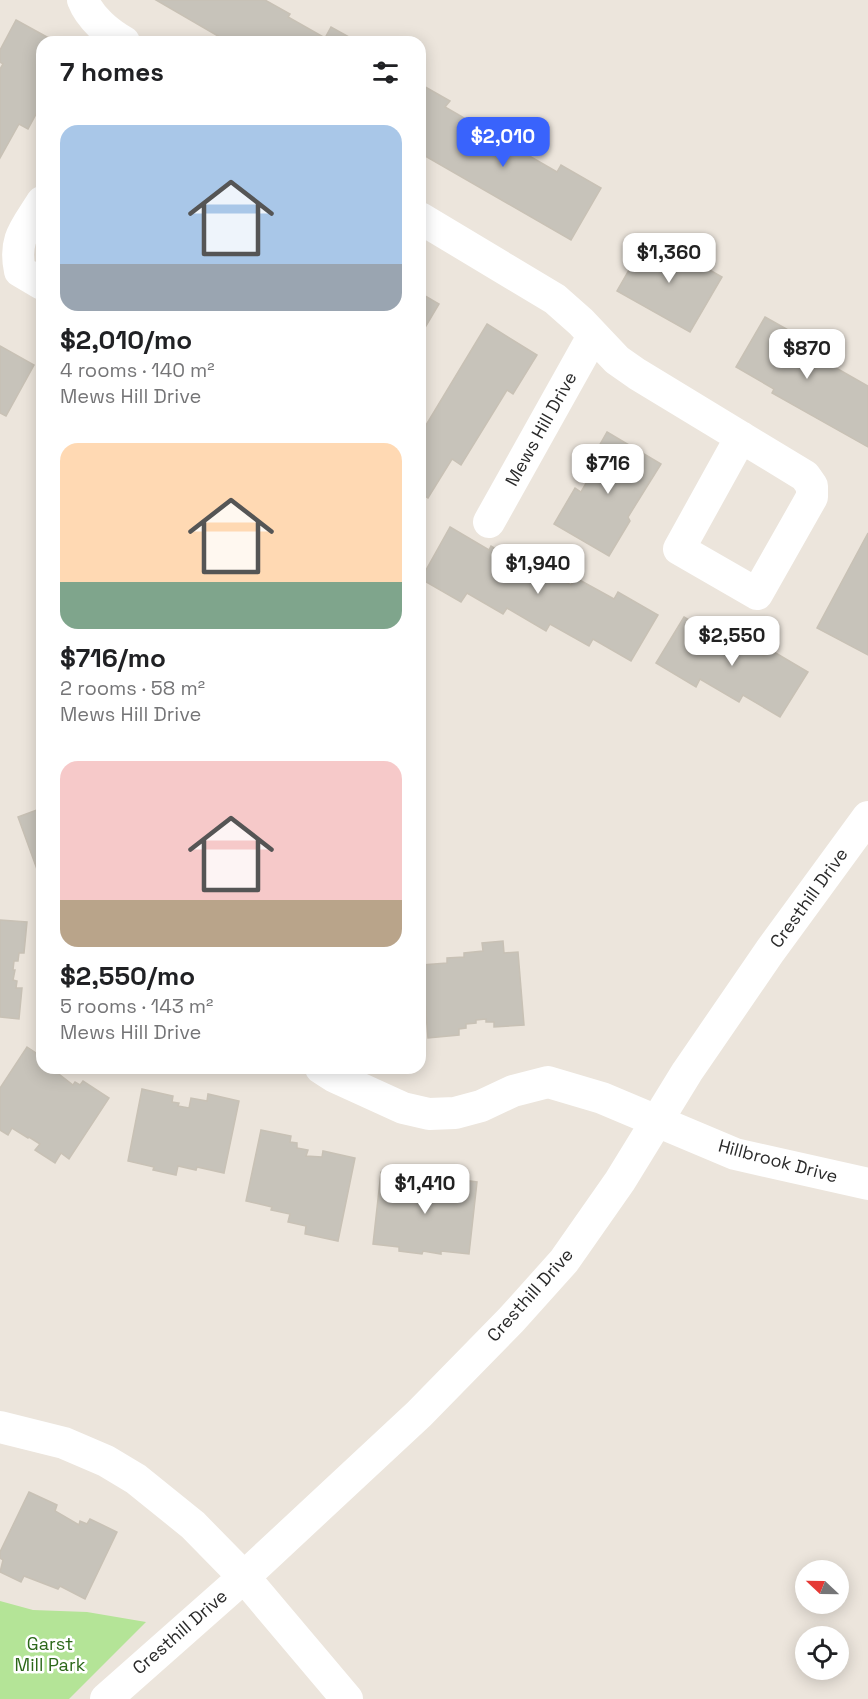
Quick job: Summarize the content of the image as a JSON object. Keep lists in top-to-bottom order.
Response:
{
  "streets": {
    "street": ["Mews Hill Drive", "Cresthill Drive", "Hillbrook Drive"]
  },
  "crossings": [
    ["Cresthill Drive", "Hillbrook Drive"]
  ],
  "parks": ["Garst Mill Park"],
  "north": "left",
  "page": {
    "heading": "7 homes",
    "list": [
      {
        "name": "$2,010/mo",
        "note": "4 rooms · 140 m² · Mews Hill Drive"
      },
      {
        "name": "$716/mo",
        "note": "2 rooms · 58 m² · Mews Hill Drive"
      },
      {
        "name": "$2,550/mo",
        "note": "5 rooms · 143 m² · Mews Hill Drive"
      }
    ],
    "price": [
      "$2,010",
      "$1,360",
      "$870",
      "$716",
      "$1,940",
      "$2,550",
      "$1,410"
    ]
  }
}
